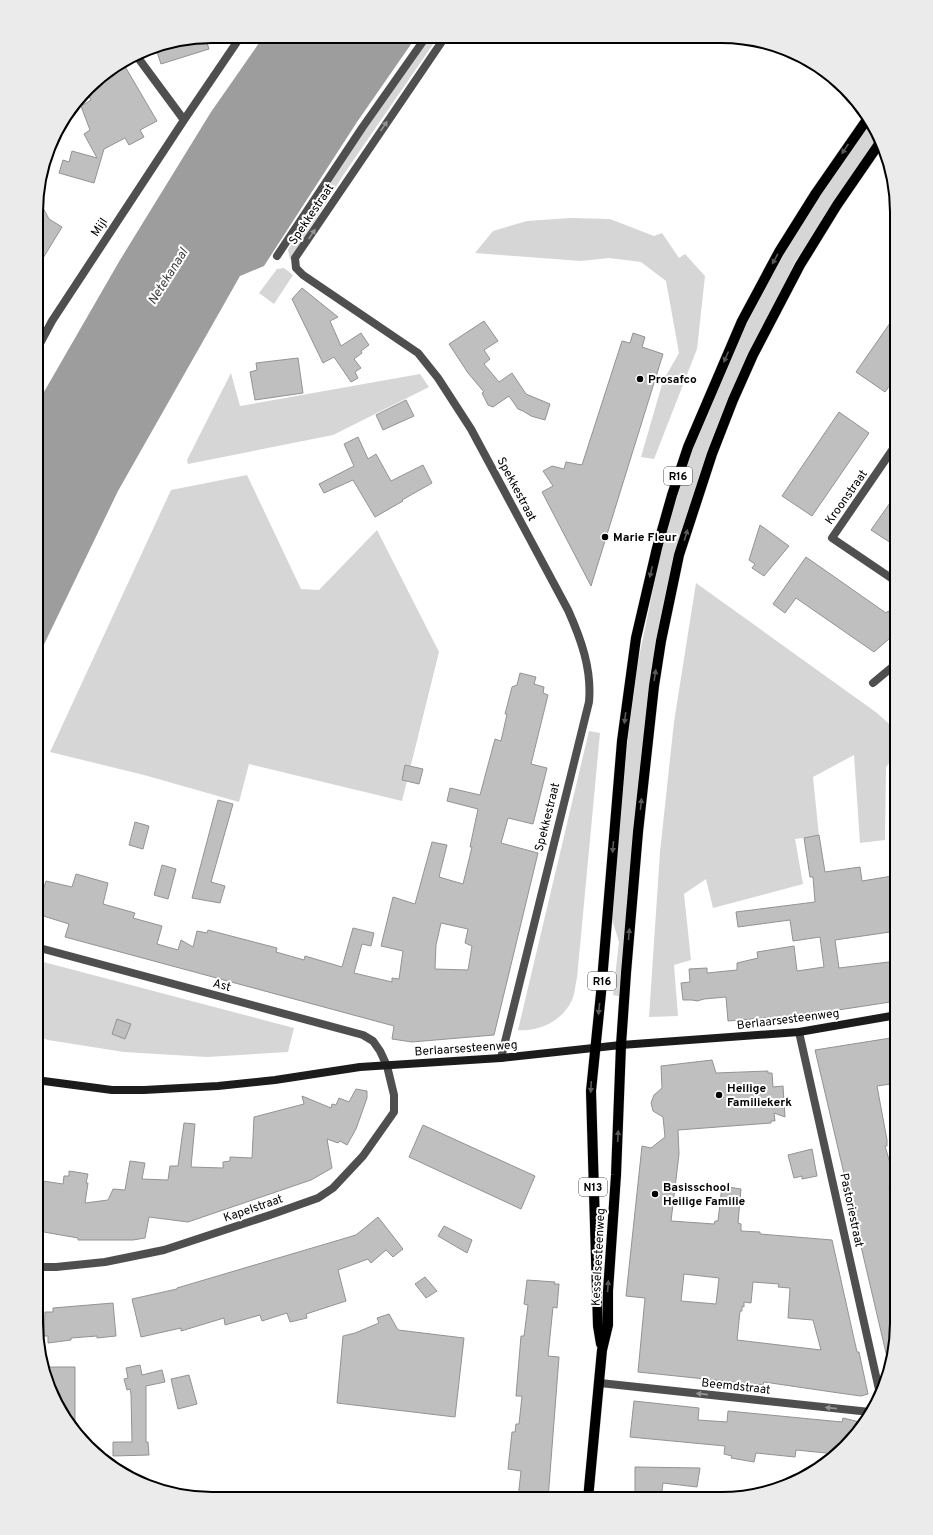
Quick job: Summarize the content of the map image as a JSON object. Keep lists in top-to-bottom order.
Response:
{
  "streets": {
    "main road": ["R16", "N13", "Kesselsesteenweg"],
    "street": [
      "Spekkestraat",
      "Mijl",
      "Kroonstraat",
      "Ast",
      "Berlaarsesteenweg",
      "Kapelstraat",
      "Pastoriestraat",
      "Beemdstraat"
    ]
  },
  "crossings": [
    ["Spekkestraat", "Berlaarsesteenweg"],
    ["R16", "Berlaarsesteenweg"],
    ["R16", "Kesselsesteenweg"],
    ["Ast", "Berlaarsesteenweg"],
    ["Ast", "Kapelstraat"],
    ["Berlaarsesteenweg", "Kapelstraat"],
    ["Berlaarsesteenweg", "Pastoriestraat"],
    ["Berlaarsesteenweg", "Kesselsesteenweg"],
    ["Kesselsesteenweg", "Beemdstraat"]
  ],
  "one_way": ["Spekkestraat", "Beemdstraat"],
  "water": ["Netekanaal"],
  "places": [
    "Prosafco",
    "Marie Fleur",
    "Heilige Familiekerk",
    "Basisschool Heilige Familie"
  ]
}
